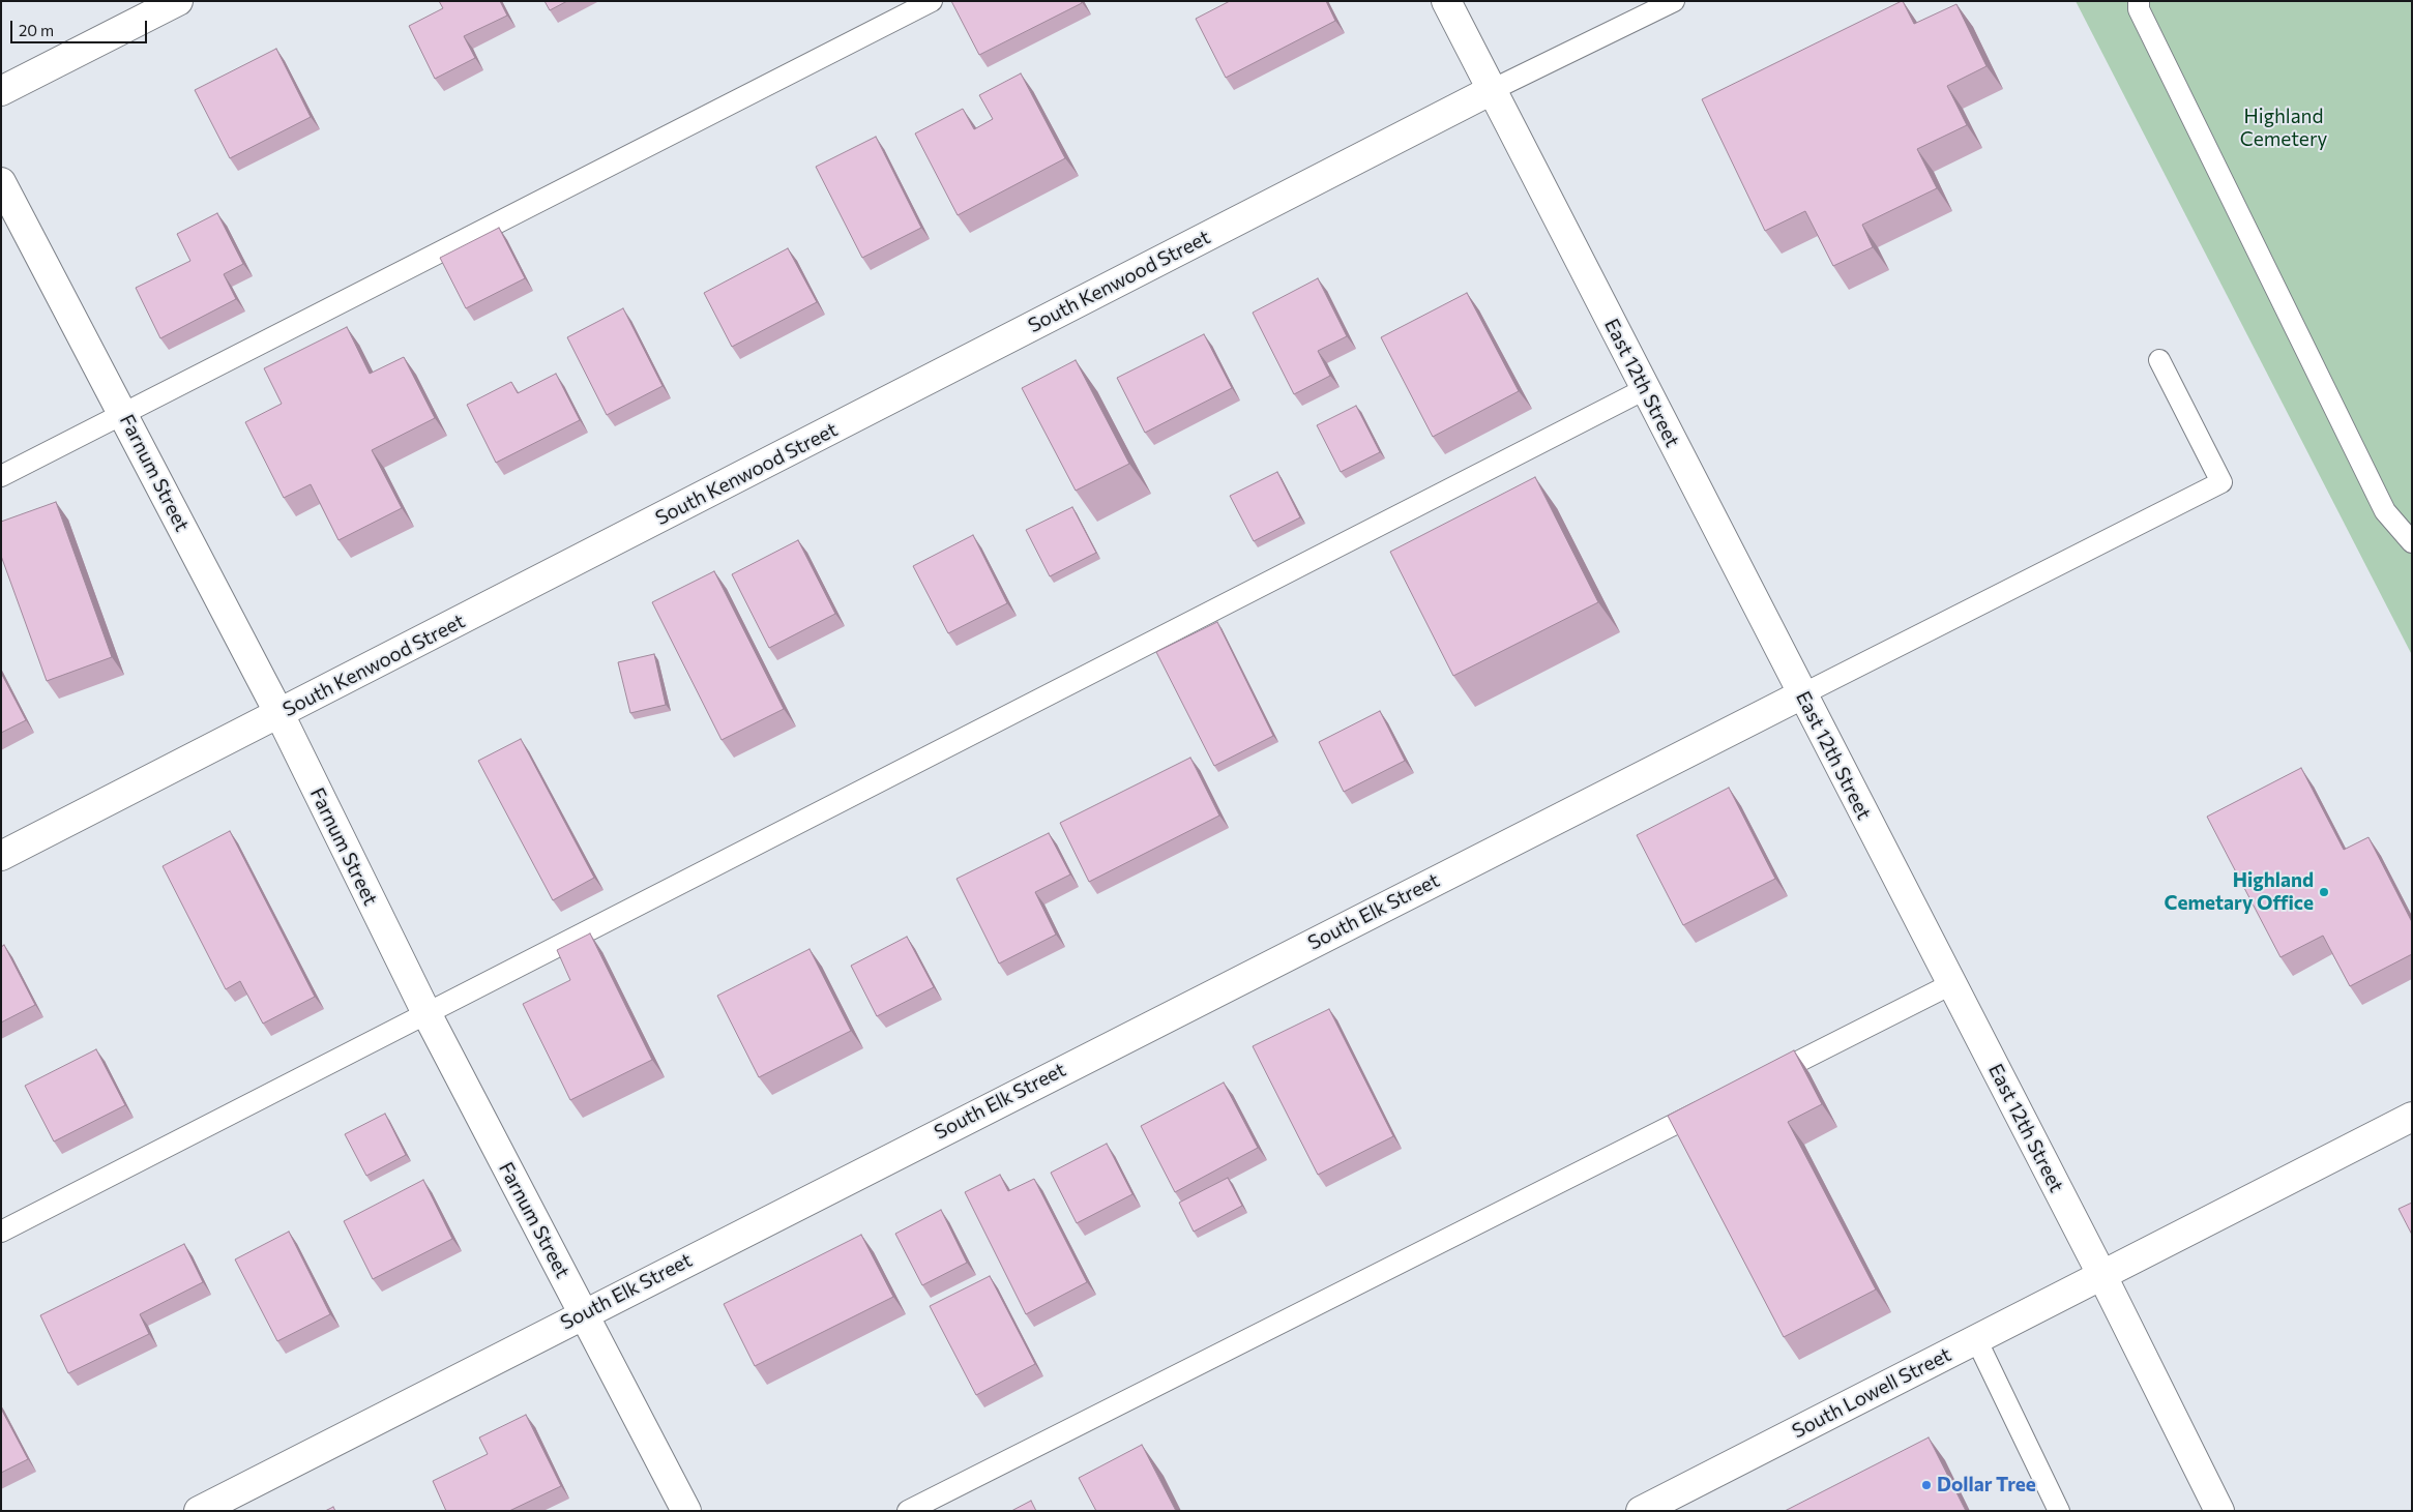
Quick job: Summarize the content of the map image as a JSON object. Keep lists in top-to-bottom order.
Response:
{
  "streets": {
    "street": [
      "South Kenwood Street",
      "East 12th Street",
      "Farnum Street",
      "South Elk Street",
      "South Lowell Street"
    ]
  },
  "crossings": [
    ["South Kenwood Street", "East 12th Street"],
    ["South Kenwood Street", "Farnum Street"],
    ["East 12th Street", "South Elk Street"],
    ["East 12th Street", "South Lowell Street"],
    ["Farnum Street", "South Elk Street"]
  ],
  "parks": ["Highland Cemetery"],
  "places": ["Highland Cemetary Office", "Dollar Tree"],
  "scale_bar": "20 m"
}
